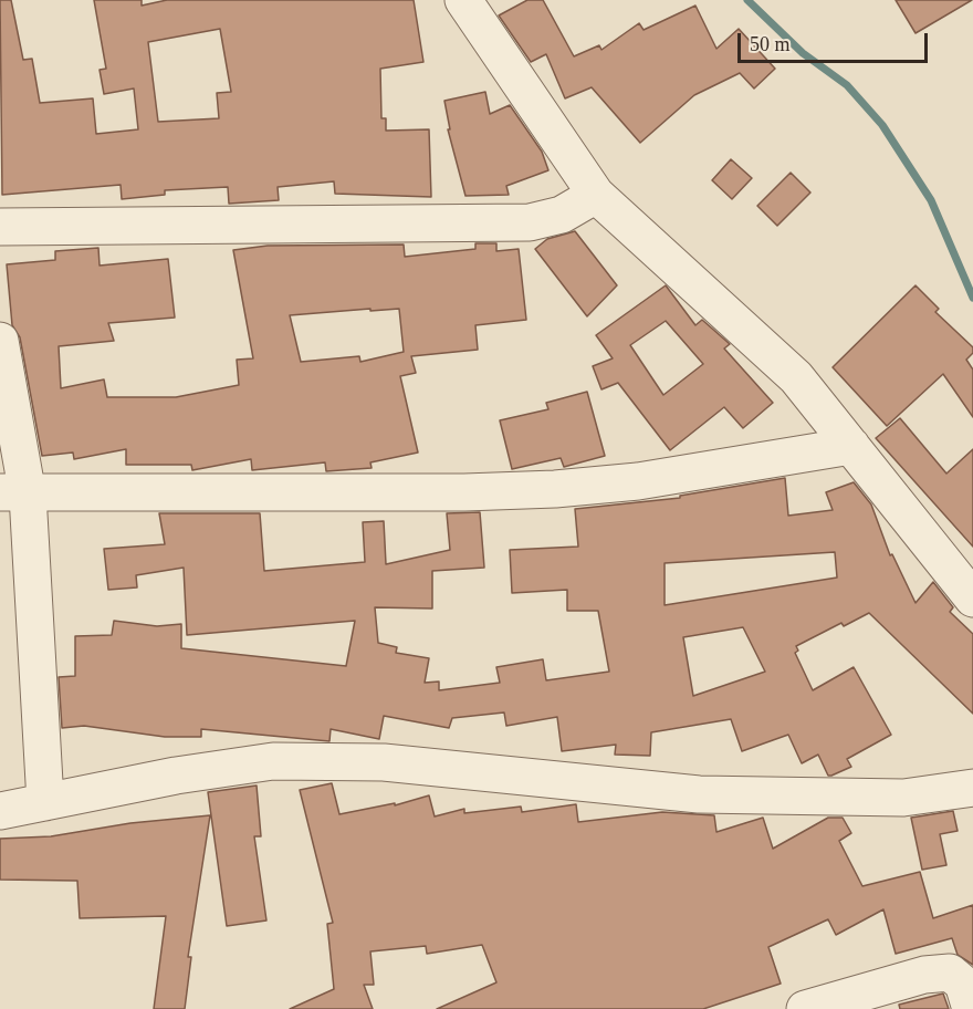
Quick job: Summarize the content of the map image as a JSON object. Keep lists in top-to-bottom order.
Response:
{
  "scale_bar": "50 m"
}
